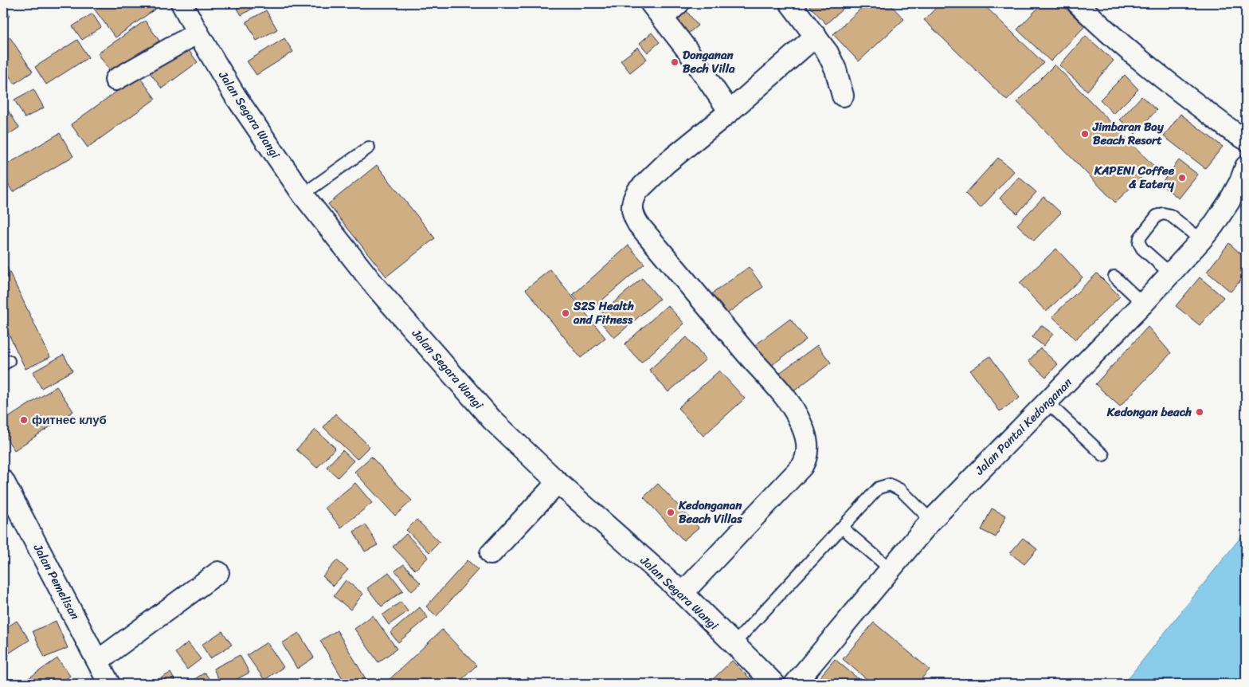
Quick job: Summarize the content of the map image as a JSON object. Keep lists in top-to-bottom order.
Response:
{
  "streets": {
    "street": ["Jalan Segara Wangi", "Jalan Pantai Kedonganan", "Jalan Pemelisan"]
  },
  "places": [
    "Donganan Bech Villa",
    "Jimbaran Bay Beach Resort",
    "KAPENI Coffee & Eatery",
    "S2S Health and Fitness",
    "Kedongan beach",
    "фитнес клуб",
    "Kedonganan Beach Villas"
  ]
}
